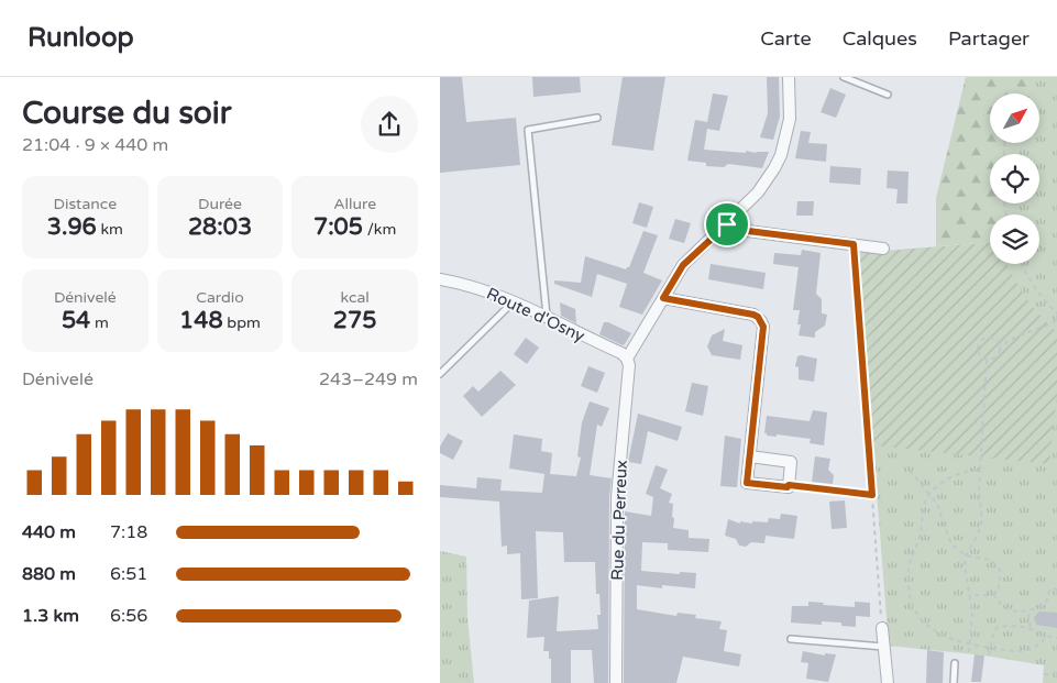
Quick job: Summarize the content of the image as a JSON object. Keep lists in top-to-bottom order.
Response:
{
  "streets": {
    "street": ["Route d'Osny", "Rue du Perreux"]
  },
  "crossings": [
    ["Route d'Osny", "Rue du Perreux"]
  ],
  "north": "top right",
  "page": {
    "header": "Runloop",
    "nav": ["Carte", "Calques", "Partager"],
    "heading": ["Course du soir", "21:04 · 9 × 440 m"],
    "stats": [
      ["Distance", "3.96 km"],
      ["Durée", "28:03"],
      ["Allure", "7:05 /km"],
      ["Dénivelé", "54 m"],
      ["Cardio", "148 bpm"],
      ["kcal", "275"]
    ],
    "chart": ["Dénivelé", "243–249 m"],
    "list": [
      {
        "name": "440 m",
        "note": "7:18"
      },
      {
        "name": "880 m",
        "note": "6:51"
      },
      {
        "name": "1.3 km",
        "note": "6:56"
      }
    ]
  }
}
